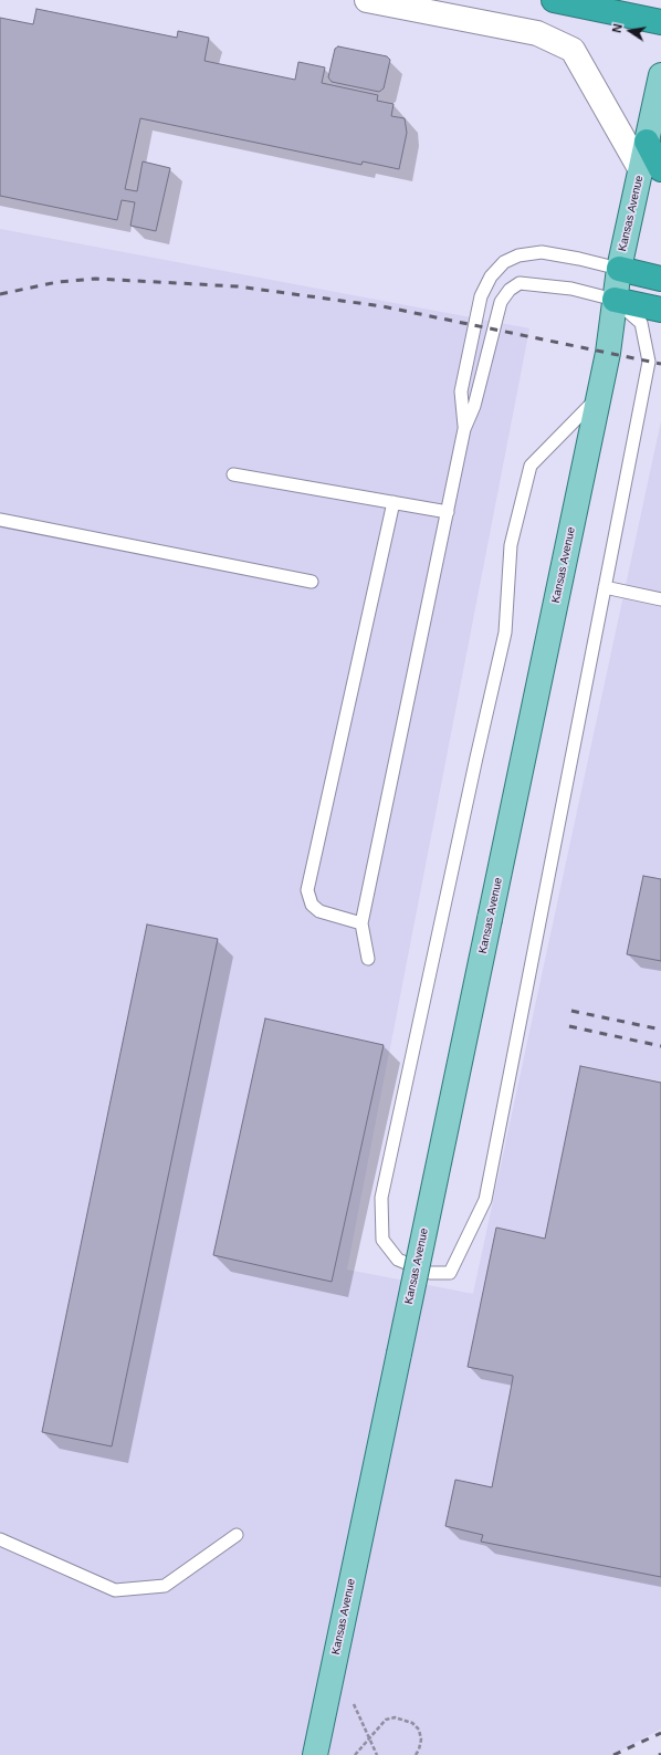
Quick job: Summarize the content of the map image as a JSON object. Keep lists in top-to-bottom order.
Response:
{
  "streets": {
    "main road": ["Kansas Avenue"]
  },
  "north": "left"
}
